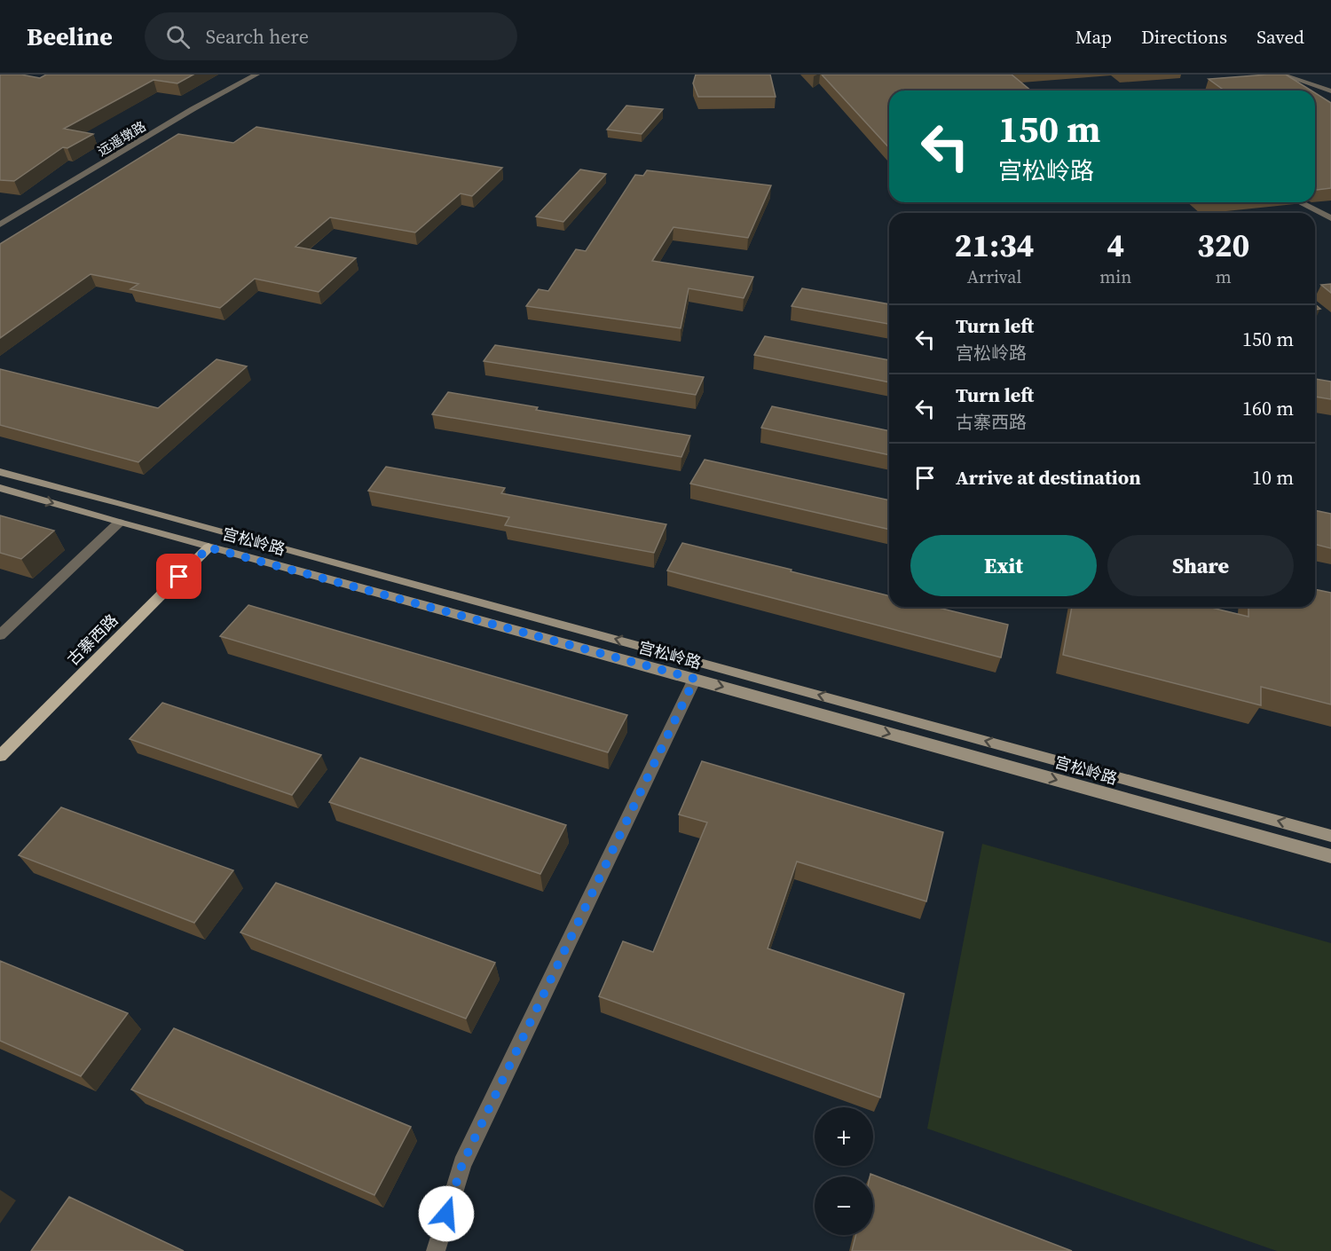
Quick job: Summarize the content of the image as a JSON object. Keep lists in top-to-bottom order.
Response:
{
  "streets": {
    "main road": ["宫松岭路", "古寨西路"],
    "street": ["远遥墩路"]
  },
  "crossings": [
    ["宫松岭路", "古寨西路"]
  ],
  "page": {
    "header": "Beeline",
    "search": "Search here",
    "nav": ["Map", "Directions", "Saved"],
    "turn": ["150 m", "宫松岭路"],
    "eta": [
      "21:34",
      "Arrival",
      "4",
      "min",
      "320",
      "m"
    ],
    "list": [
      {
        "name": "Turn left",
        "note": "宫松岭路",
        "value": "150 m"
      },
      {
        "name": "Turn left",
        "note": "古寨西路",
        "value": "160 m"
      },
      {
        "name": "Arrive at destination",
        "value": "10 m"
      }
    ],
    "buttons": ["Exit", "Share"],
    "map_buttons": ["+", "−"]
  }
}
